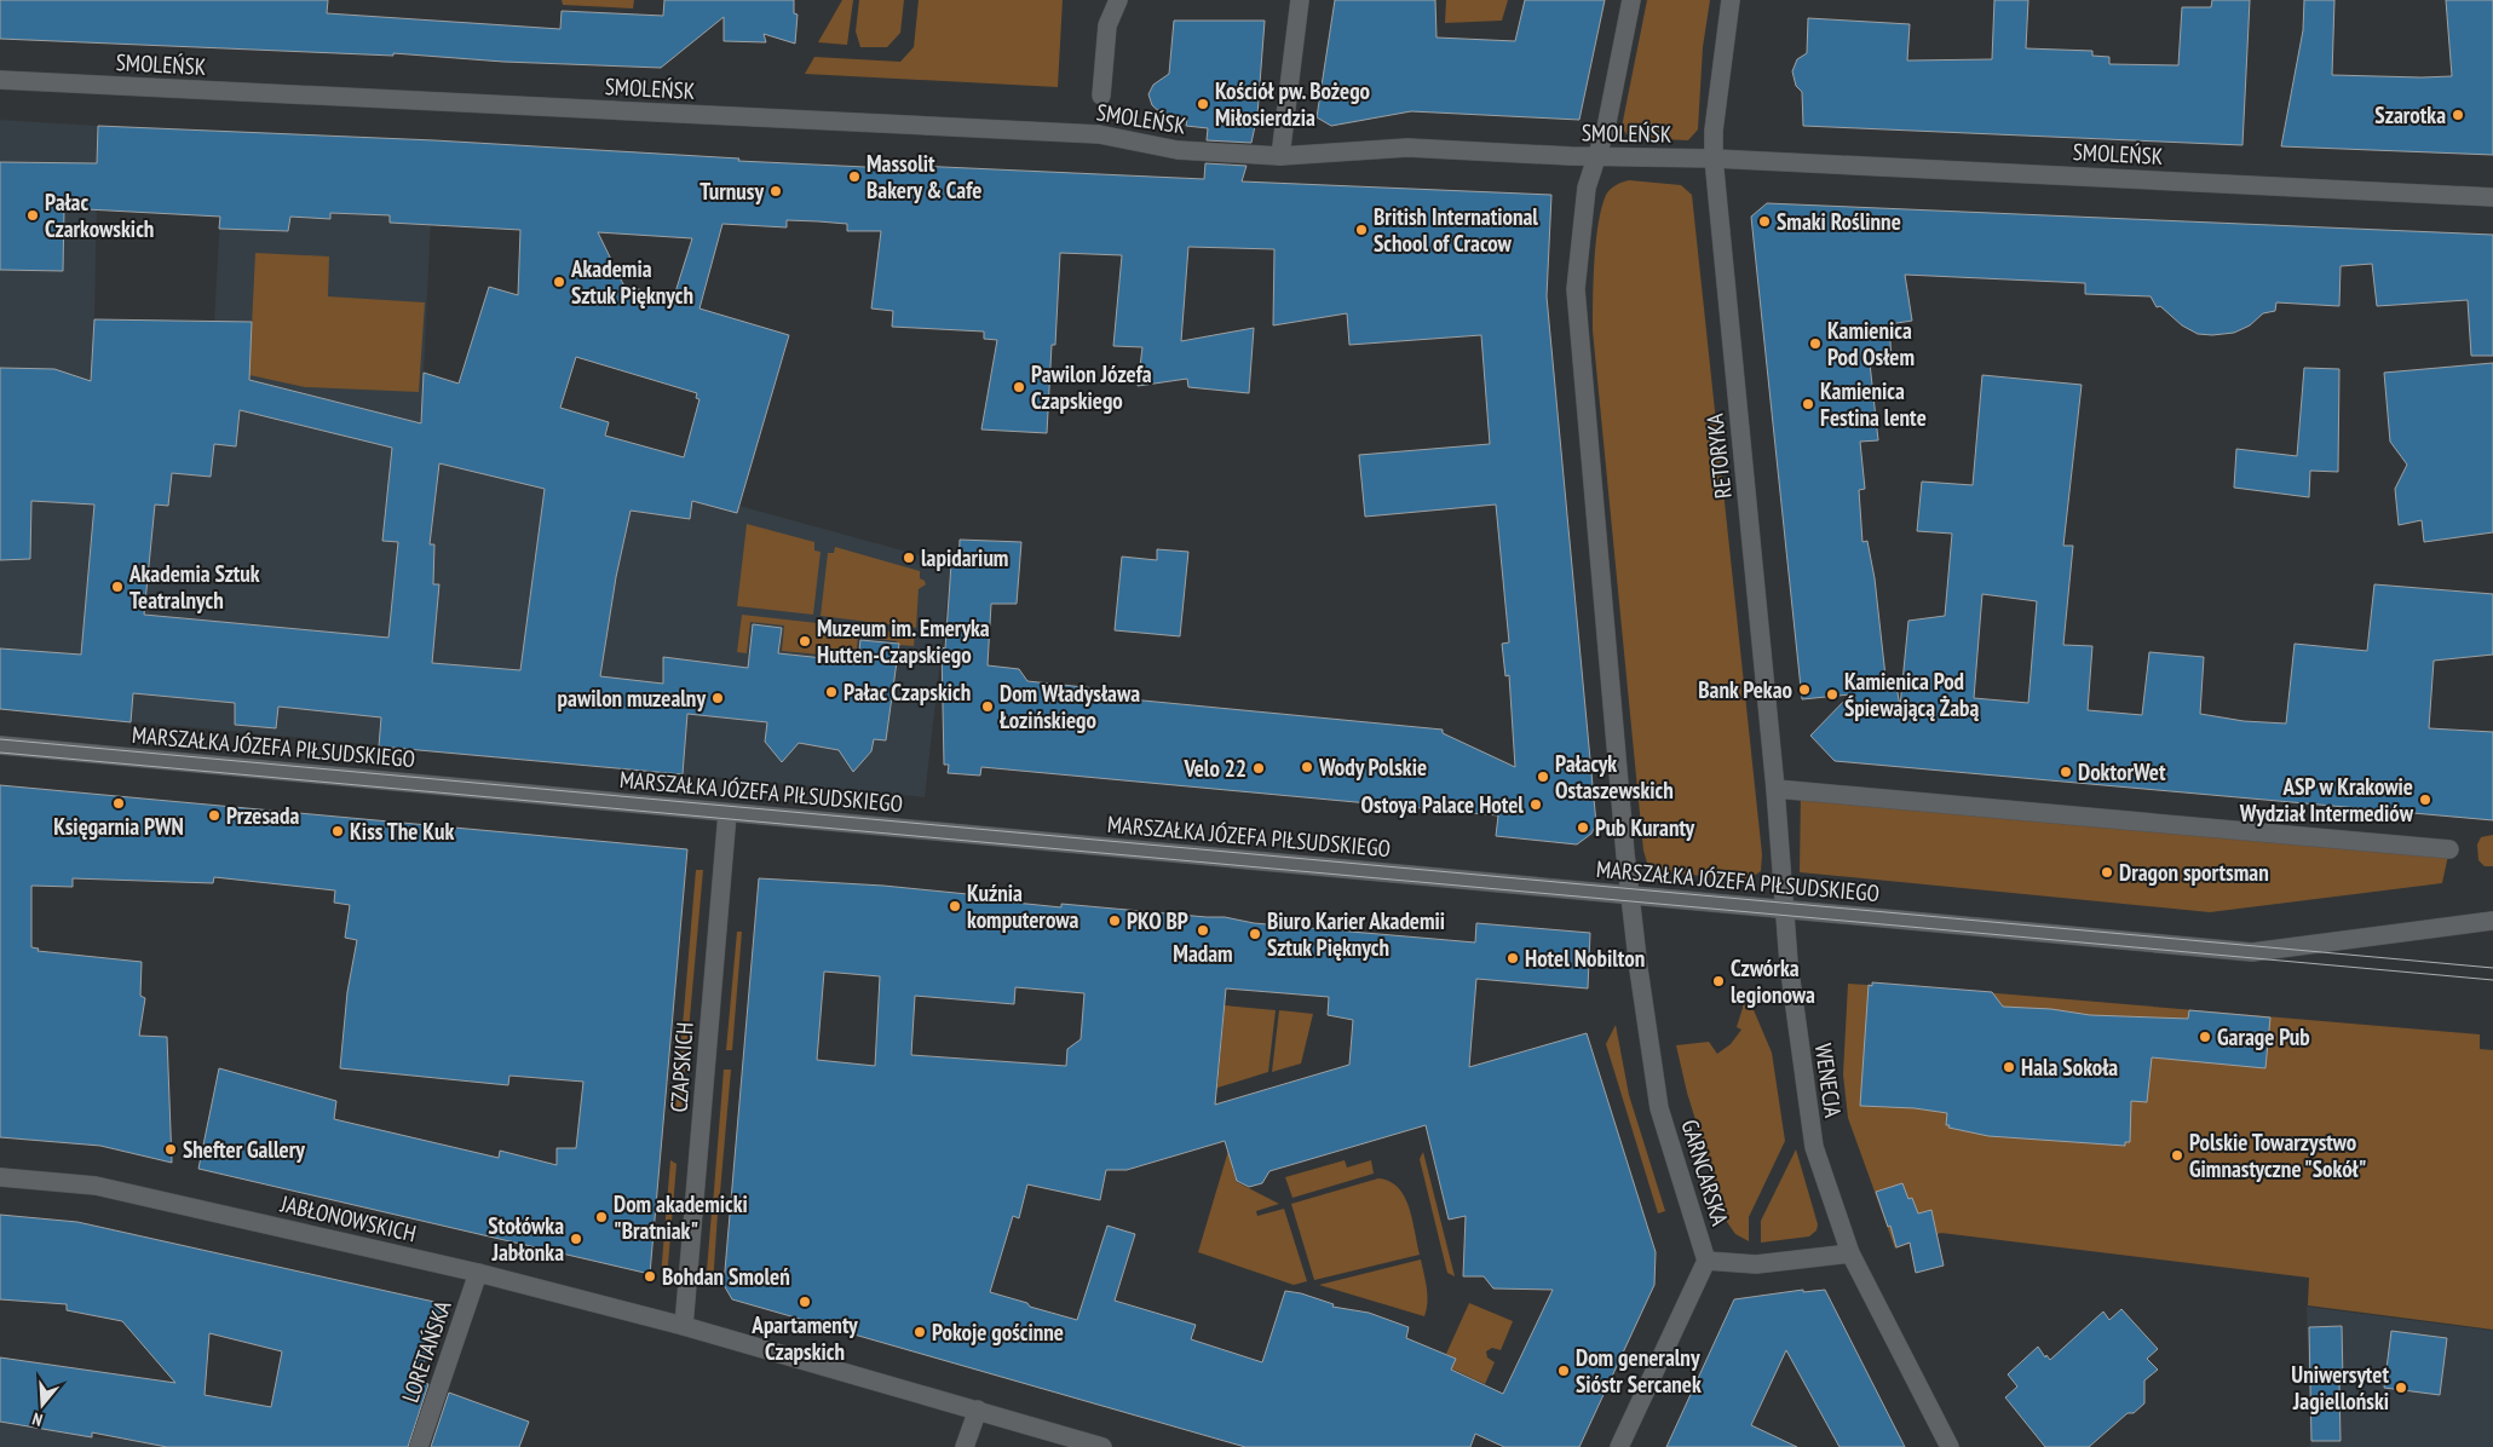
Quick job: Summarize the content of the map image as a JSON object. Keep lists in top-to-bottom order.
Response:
{
  "streets": {
    "street": [
      "SMOLEŃSK",
      "RETORYKA",
      "MARSZAŁKA JÓZEFA PIŁSUDSKIEGO",
      "CZAPSKICH",
      "WENECJA",
      "GARNCARSKA",
      "JABŁONOWSKICH",
      "LORETAŃSKA"
    ]
  },
  "crossings": [
    ["SMOLEŃSK", "RETORYKA"],
    ["RETORYKA", "MARSZAŁKA JÓZEFA PIŁSUDSKIEGO"],
    ["RETORYKA", "WENECJA"],
    ["MARSZAŁKA JÓZEFA PIŁSUDSKIEGO", "CZAPSKICH"],
    ["MARSZAŁKA JÓZEFA PIŁSUDSKIEGO", "WENECJA"],
    ["MARSZAŁKA JÓZEFA PIŁSUDSKIEGO", "GARNCARSKA"],
    ["CZAPSKICH", "JABŁONOWSKICH"],
    ["JABŁONOWSKICH", "LORETAŃSKA"]
  ],
  "places": [
    "Kościół pw. Bożego Miłosierdzia",
    "Szarotka",
    "Massolit Bakery & Cafe",
    "Turnusy",
    "Pałac Czarkowskich",
    "Smaki Roślinne",
    "British International School of Cracow",
    "Akademia Sztuk Pięknych",
    "Kamienica Pod Osłem",
    "Pawilon Józefa Czapskiego",
    "Kamienica Festina lente",
    "lapidarium",
    "Akademia Sztuk Teatralnych",
    "Muzeum im. Emeryka Hutten-Czapskiego",
    "Bank Pekao",
    "Pałac Czapskich",
    "Kamienica Pod Śpiewającą Żabą",
    "pawilon muzealny",
    "Dom Władysława Łozińskiego",
    "Wody Polskie",
    "Velo 22",
    "DoktorWet",
    "Pałacyk Ostaszewskich",
    "ASP w Krakowie Wydział Intermediów",
    "Księgarnia PWN",
    "Ostoya Palace Hotel",
    "Przesada",
    "Pub Kuranty",
    "Kiss The Kuk",
    "Dragon sportsman",
    "Kuźnia komputerowa",
    "PKO BP",
    "Madam",
    "Biuro Karier Akademii Sztuk Pięknych",
    "Hotel Nobilton",
    "Czwórka legionowa",
    "Garage Pub",
    "Hala Sokoła",
    "Shefter Gallery",
    "Polskie Towarzystwo Gimnastyczne \"Sokół\"",
    "Dom akademicki \"Bratniak\"",
    "Stołówka Jabłonka",
    "Bohdan Smoleń",
    "Apartamenty Czapskich",
    "Pokoje gościnne",
    "Dom generalny Sióstr Sercanek",
    "Uniwersytet Jagielloński"
  ],
  "north": "bottom"
}
